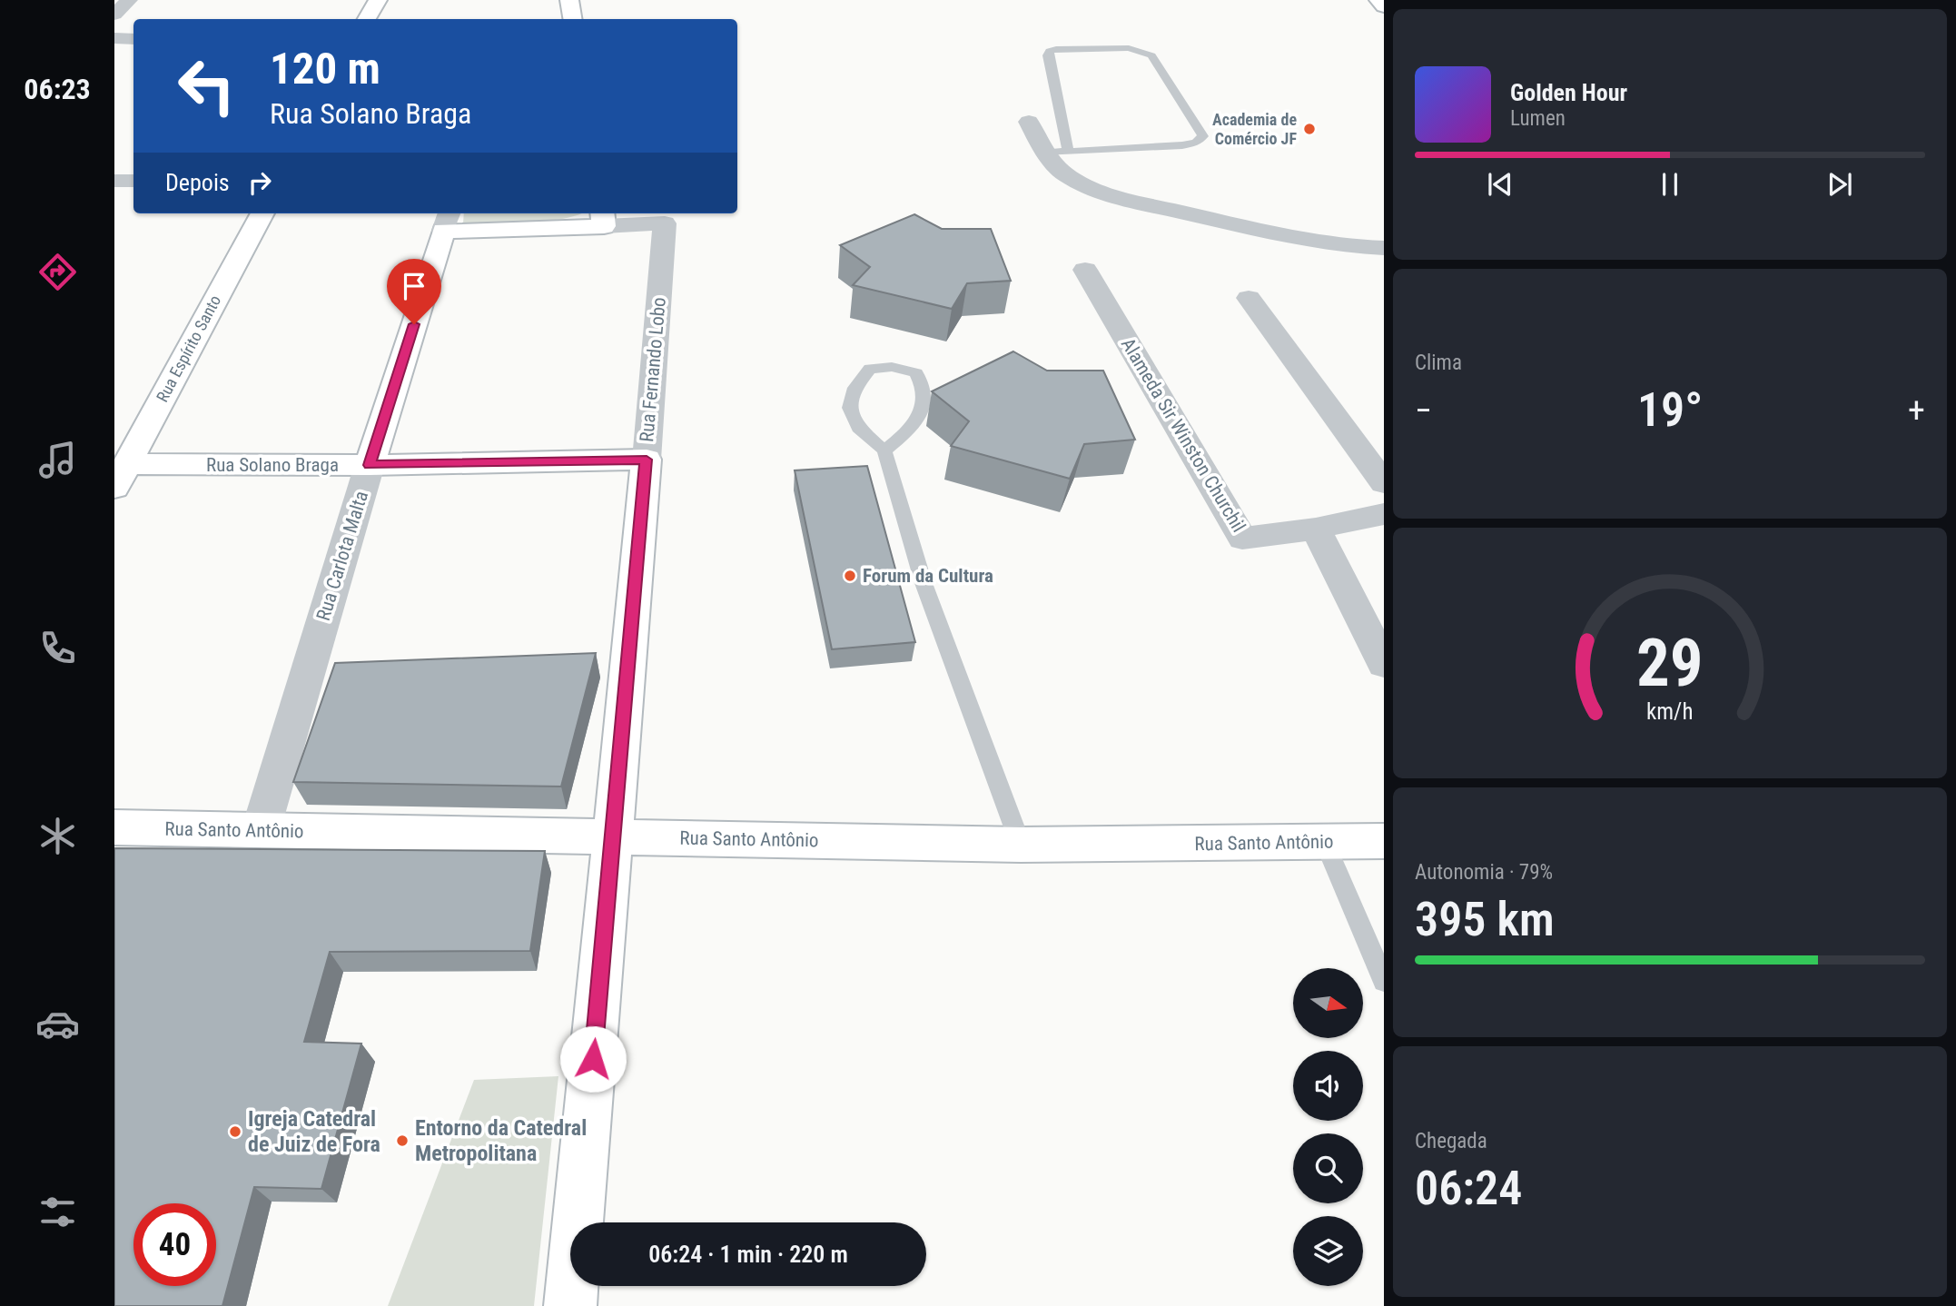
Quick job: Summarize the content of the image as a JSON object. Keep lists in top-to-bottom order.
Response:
{
  "streets": {
    "street": [
      "Rua Espírito Santo",
      "Rua Fernando Lobo",
      "Alameda Sir Winston Churchil",
      "Rua Solano Braga",
      "Rua Carlota Malta",
      "Rua Santo Antônio"
    ]
  },
  "crossings": [
    ["Rua Espírito Santo", "Rua Solano Braga"],
    ["Rua Fernando Lobo", "Rua Solano Braga"],
    ["Rua Fernando Lobo", "Rua Carlota Malta"],
    ["Rua Fernando Lobo", "Rua Santo Antônio"],
    ["Rua Solano Braga", "Rua Carlota Malta"],
    ["Rua Carlota Malta", "Rua Santo Antônio"]
  ],
  "places": [
    "Academia de Comércio JF",
    "Forum da Cultura",
    "Igreja Catedral de Juiz de Fora",
    "Entorno da Catedral Metropolitana"
  ],
  "north": "right",
  "page": {
    "tabs": "06:23",
    "turn": ["120 m", "Rua Solano Braga"],
    "song": ["Golden Hour", "Lumen"],
    "then": "Depois",
    "tile": [
      "Clima",
      ["Autonomia · 79%", "395 km"],
      ["Chegada", "06:24"]
    ],
    "heat": ["−", "19°", "+"],
    "limit": "40",
    "trip": "06:24 · 1 min · 220 m",
    "gauge": ["29", "km/h"]
  }
}
